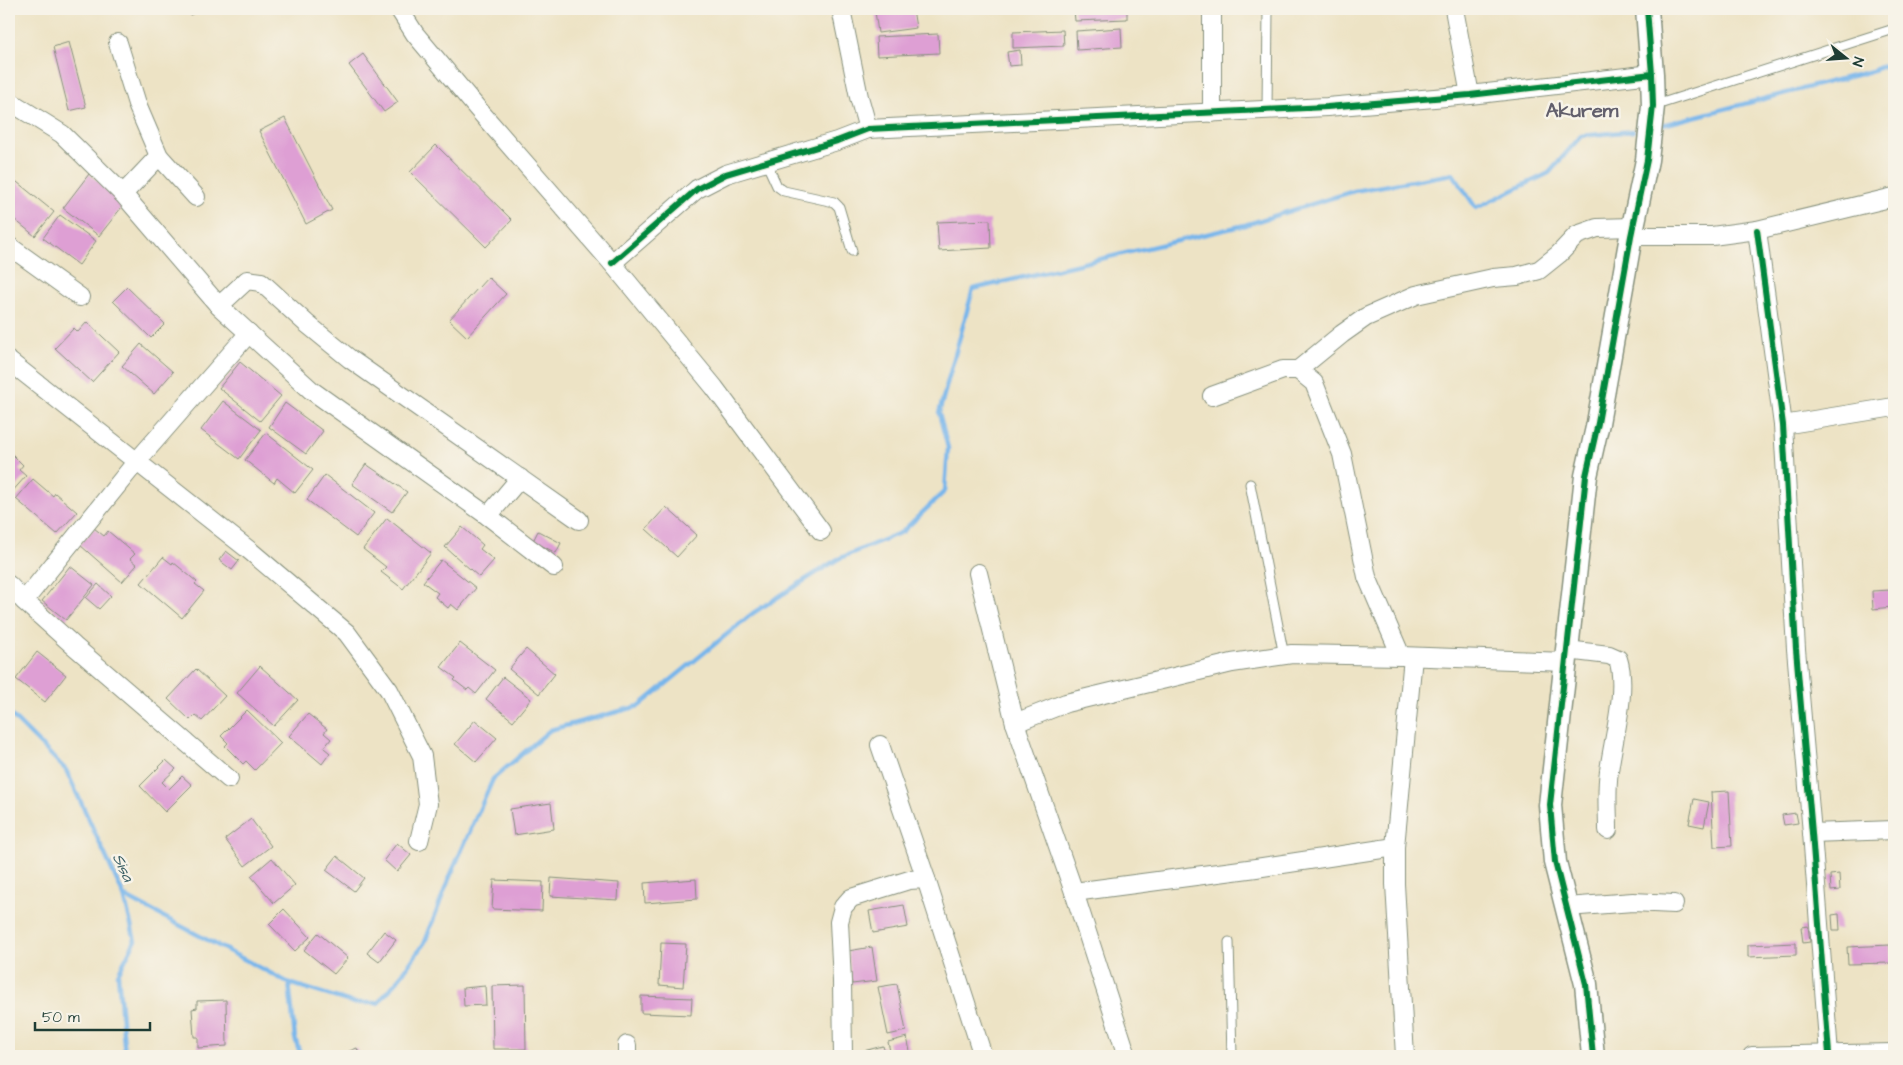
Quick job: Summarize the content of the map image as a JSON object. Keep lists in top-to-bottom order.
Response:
{
  "districts": ["Akurem"],
  "water": ["Sisa"],
  "scale_bar": "50 m",
  "north": "right"
}
